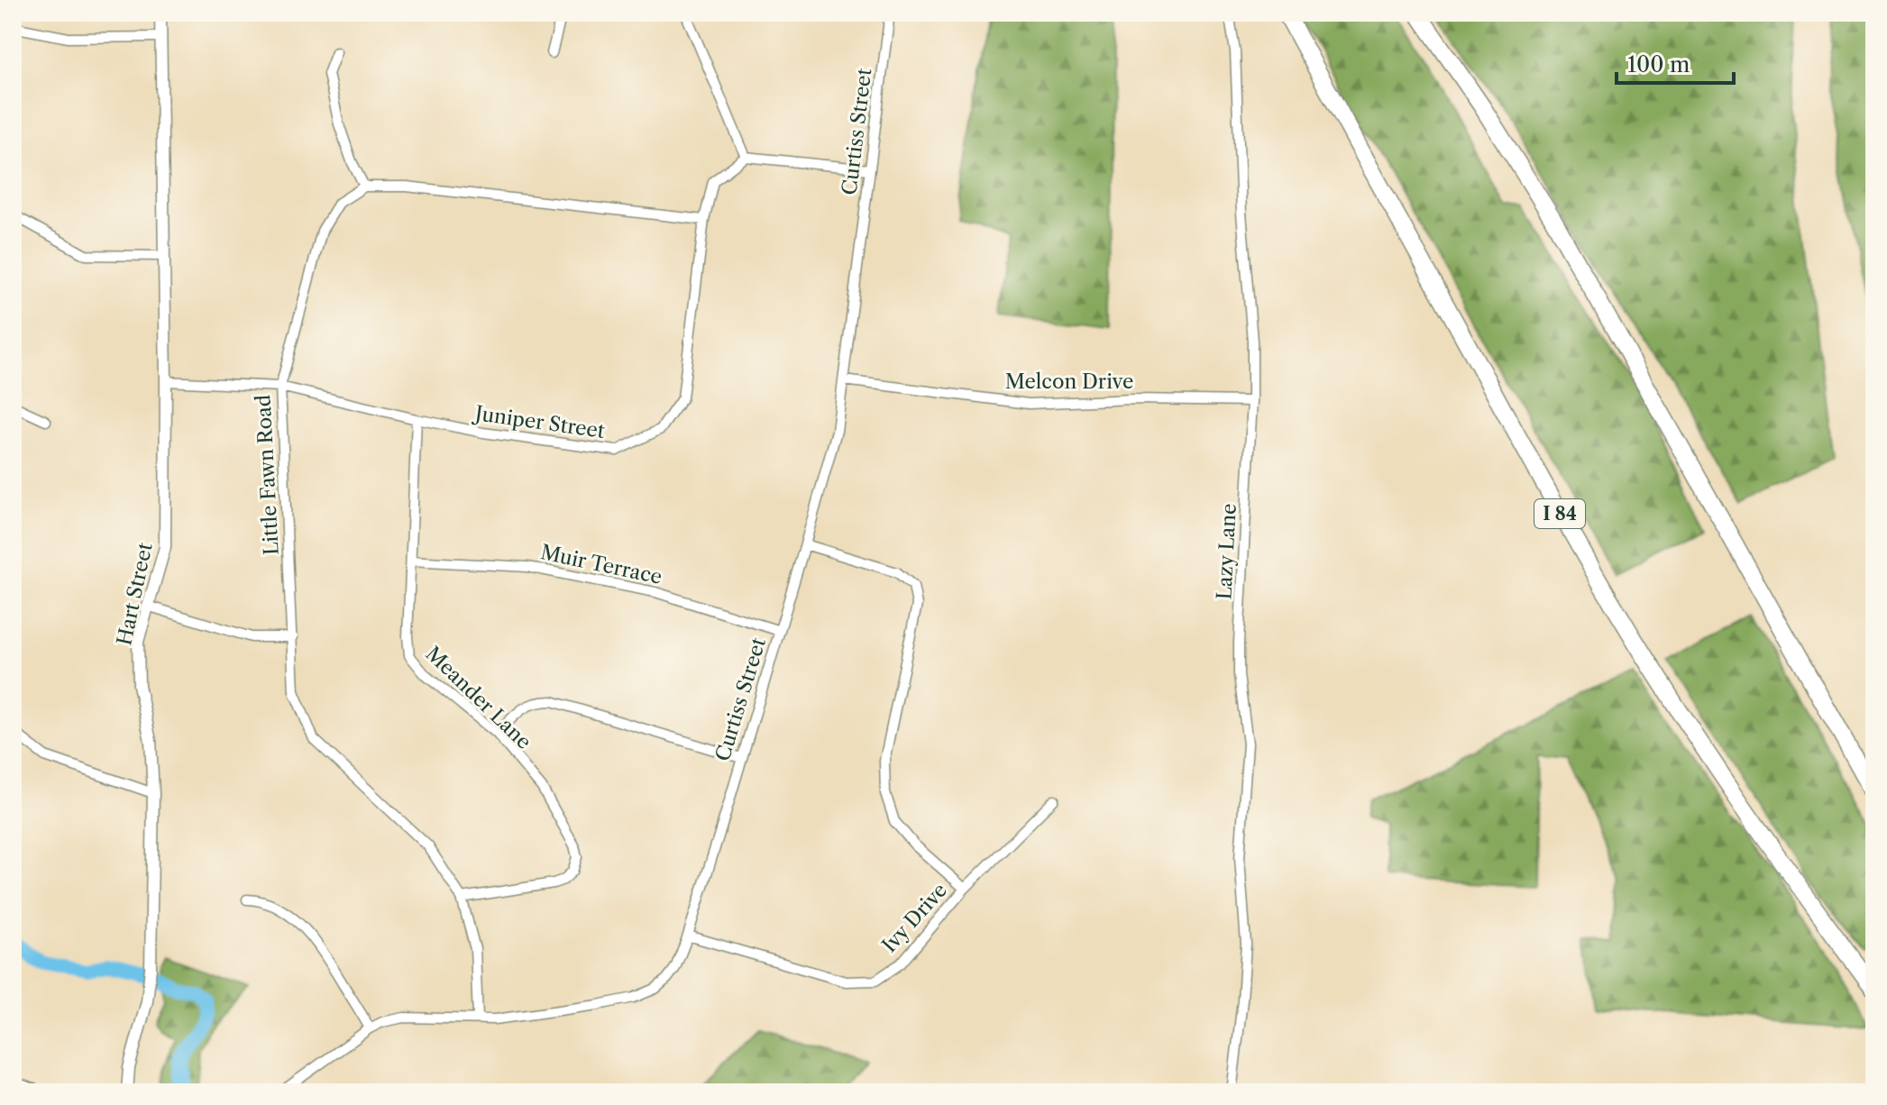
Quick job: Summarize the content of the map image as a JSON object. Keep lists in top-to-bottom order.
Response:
{
  "streets": {
    "highway": ["I 84"],
    "street": [
      "Curtiss Street",
      "Melcon Drive",
      "Juniper Street",
      "Little Fawn Road",
      "Lazy Lane",
      "Muir Terrace",
      "Hart Street",
      "Meander Lane",
      "Ivy Drive"
    ]
  },
  "crossings": [
    ["Curtiss Street", "Melcon Drive"],
    ["Curtiss Street", "Little Fawn Road"],
    ["Curtiss Street", "Muir Terrace"],
    ["Curtiss Street", "Ivy Drive"],
    ["Melcon Drive", "Lazy Lane"],
    ["Juniper Street", "Little Fawn Road"],
    ["Juniper Street", "Hart Street"],
    ["Juniper Street", "Meander Lane"],
    ["Little Fawn Road", "Meander Lane"],
    ["Muir Terrace", "Meander Lane"]
  ],
  "scale_bar": "100 m"
}
